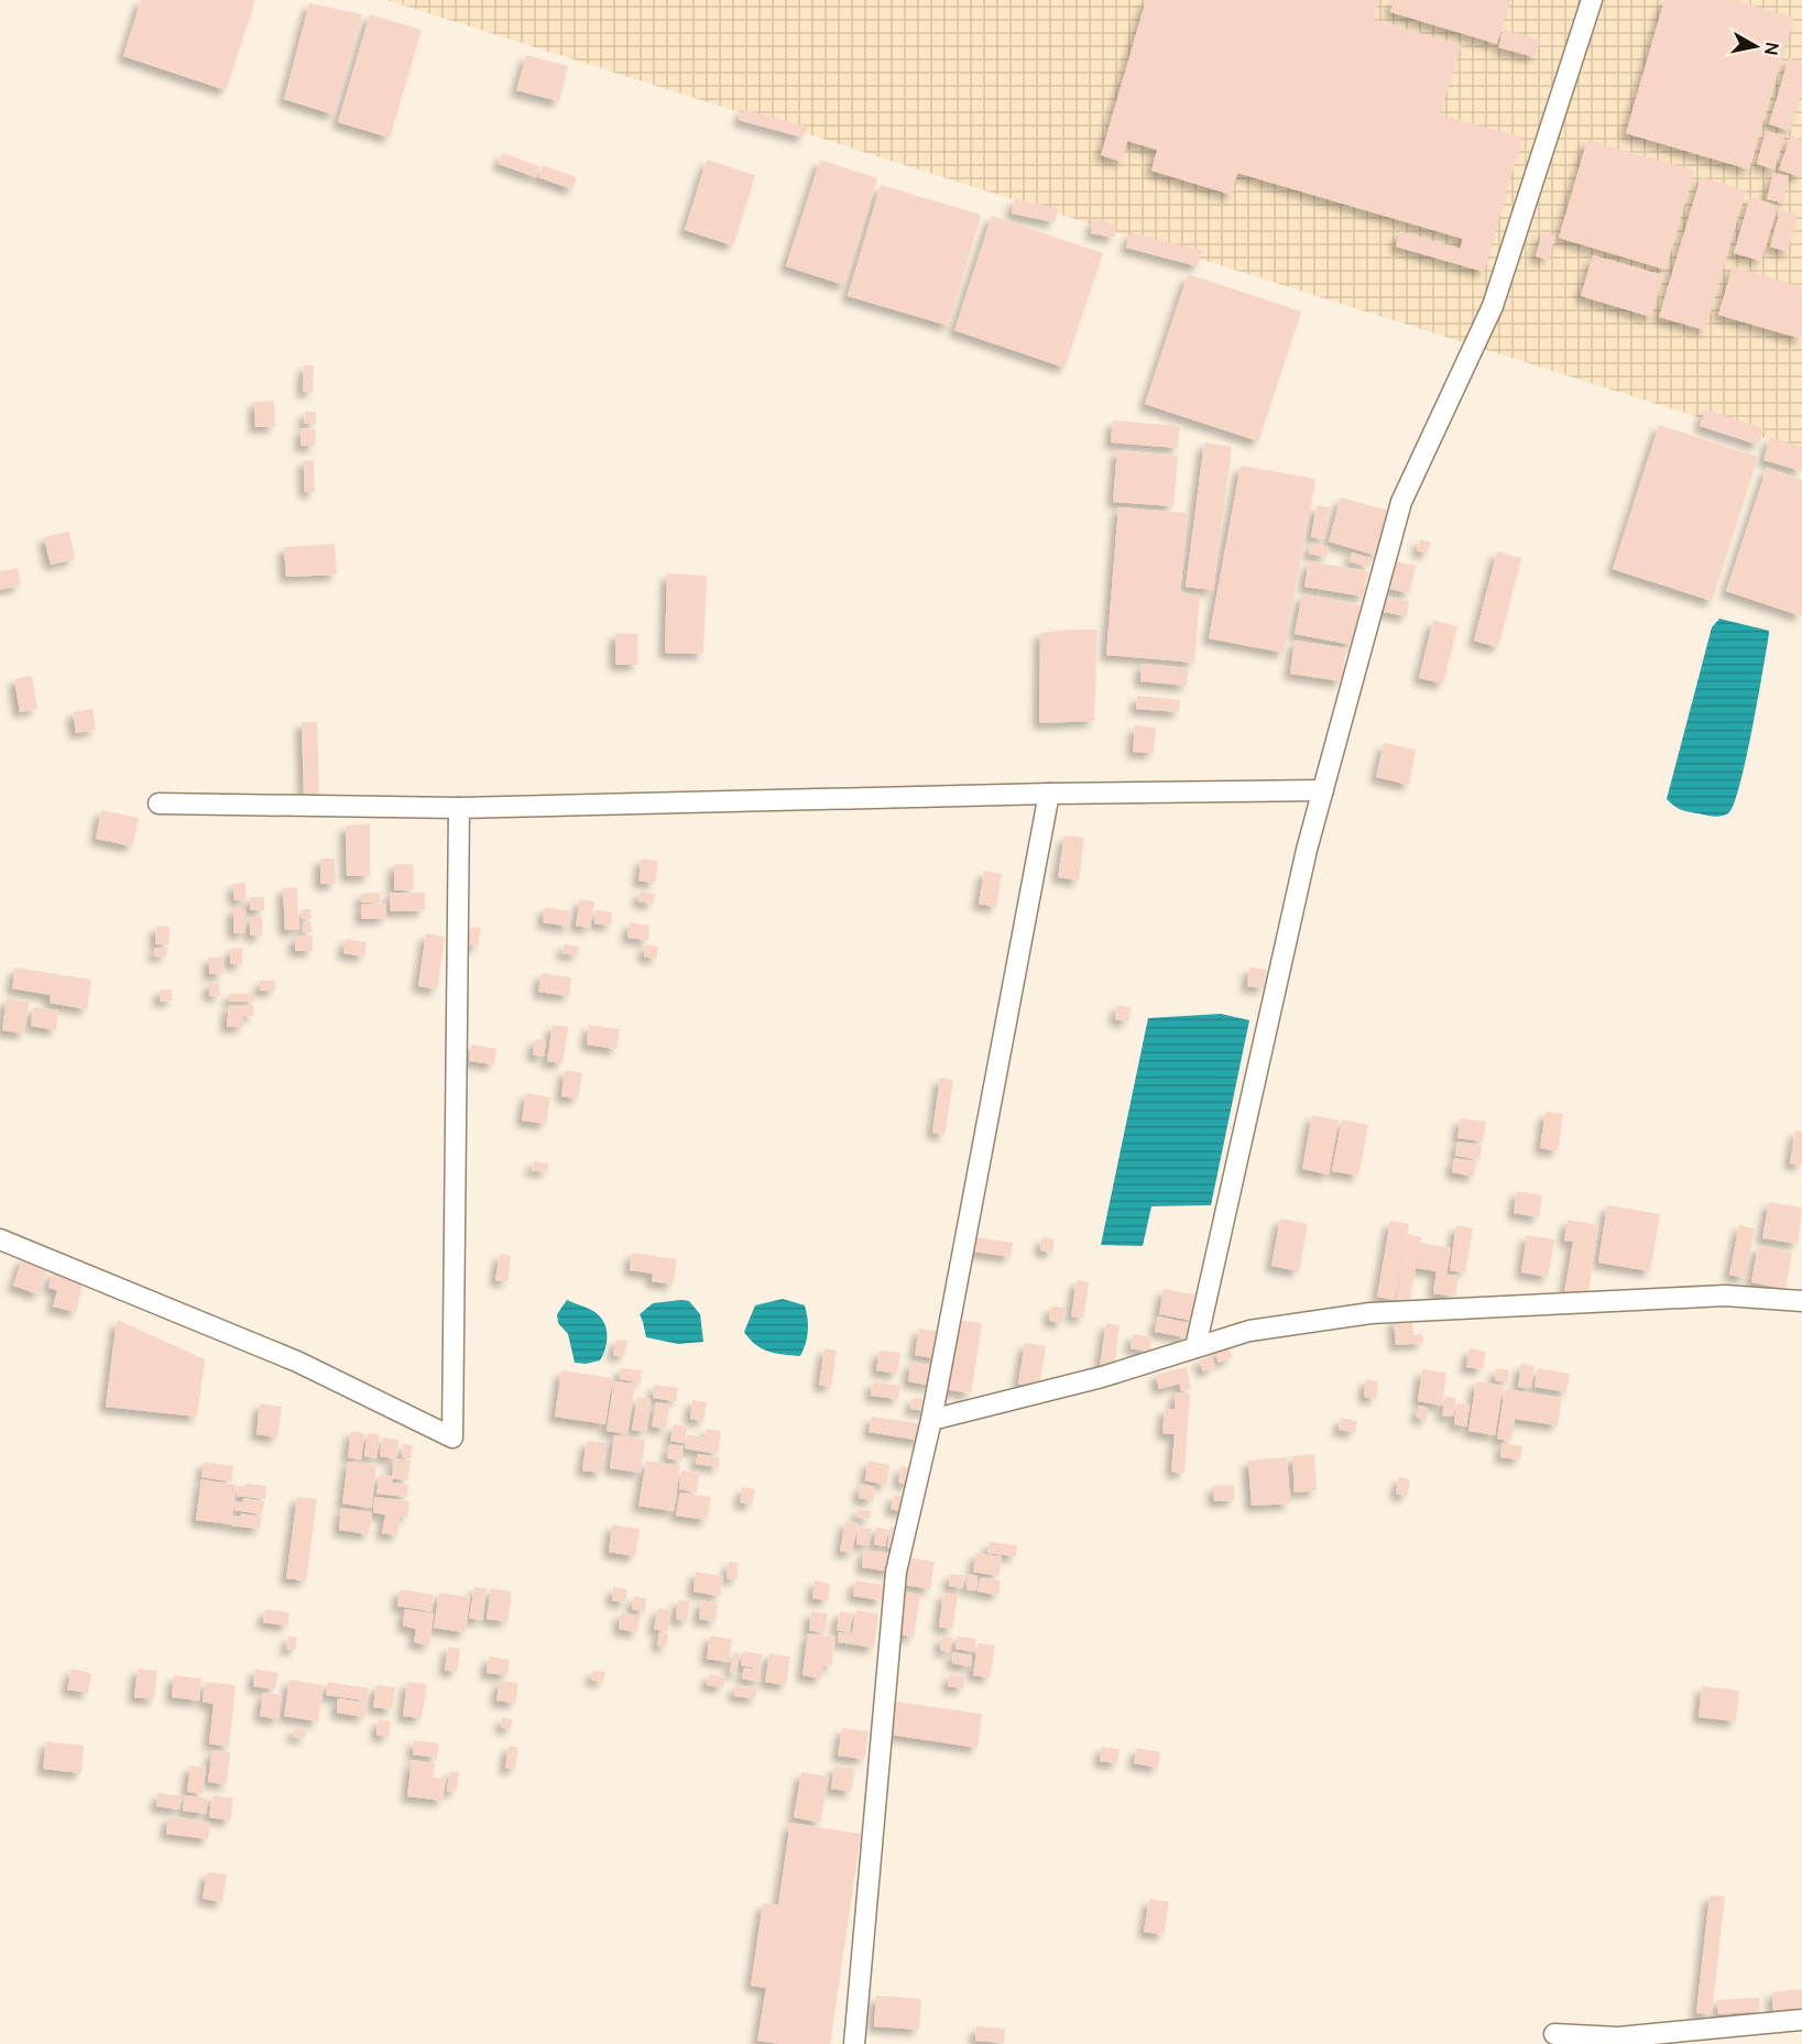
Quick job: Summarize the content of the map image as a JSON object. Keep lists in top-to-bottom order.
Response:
{
  "north": "right"
}
